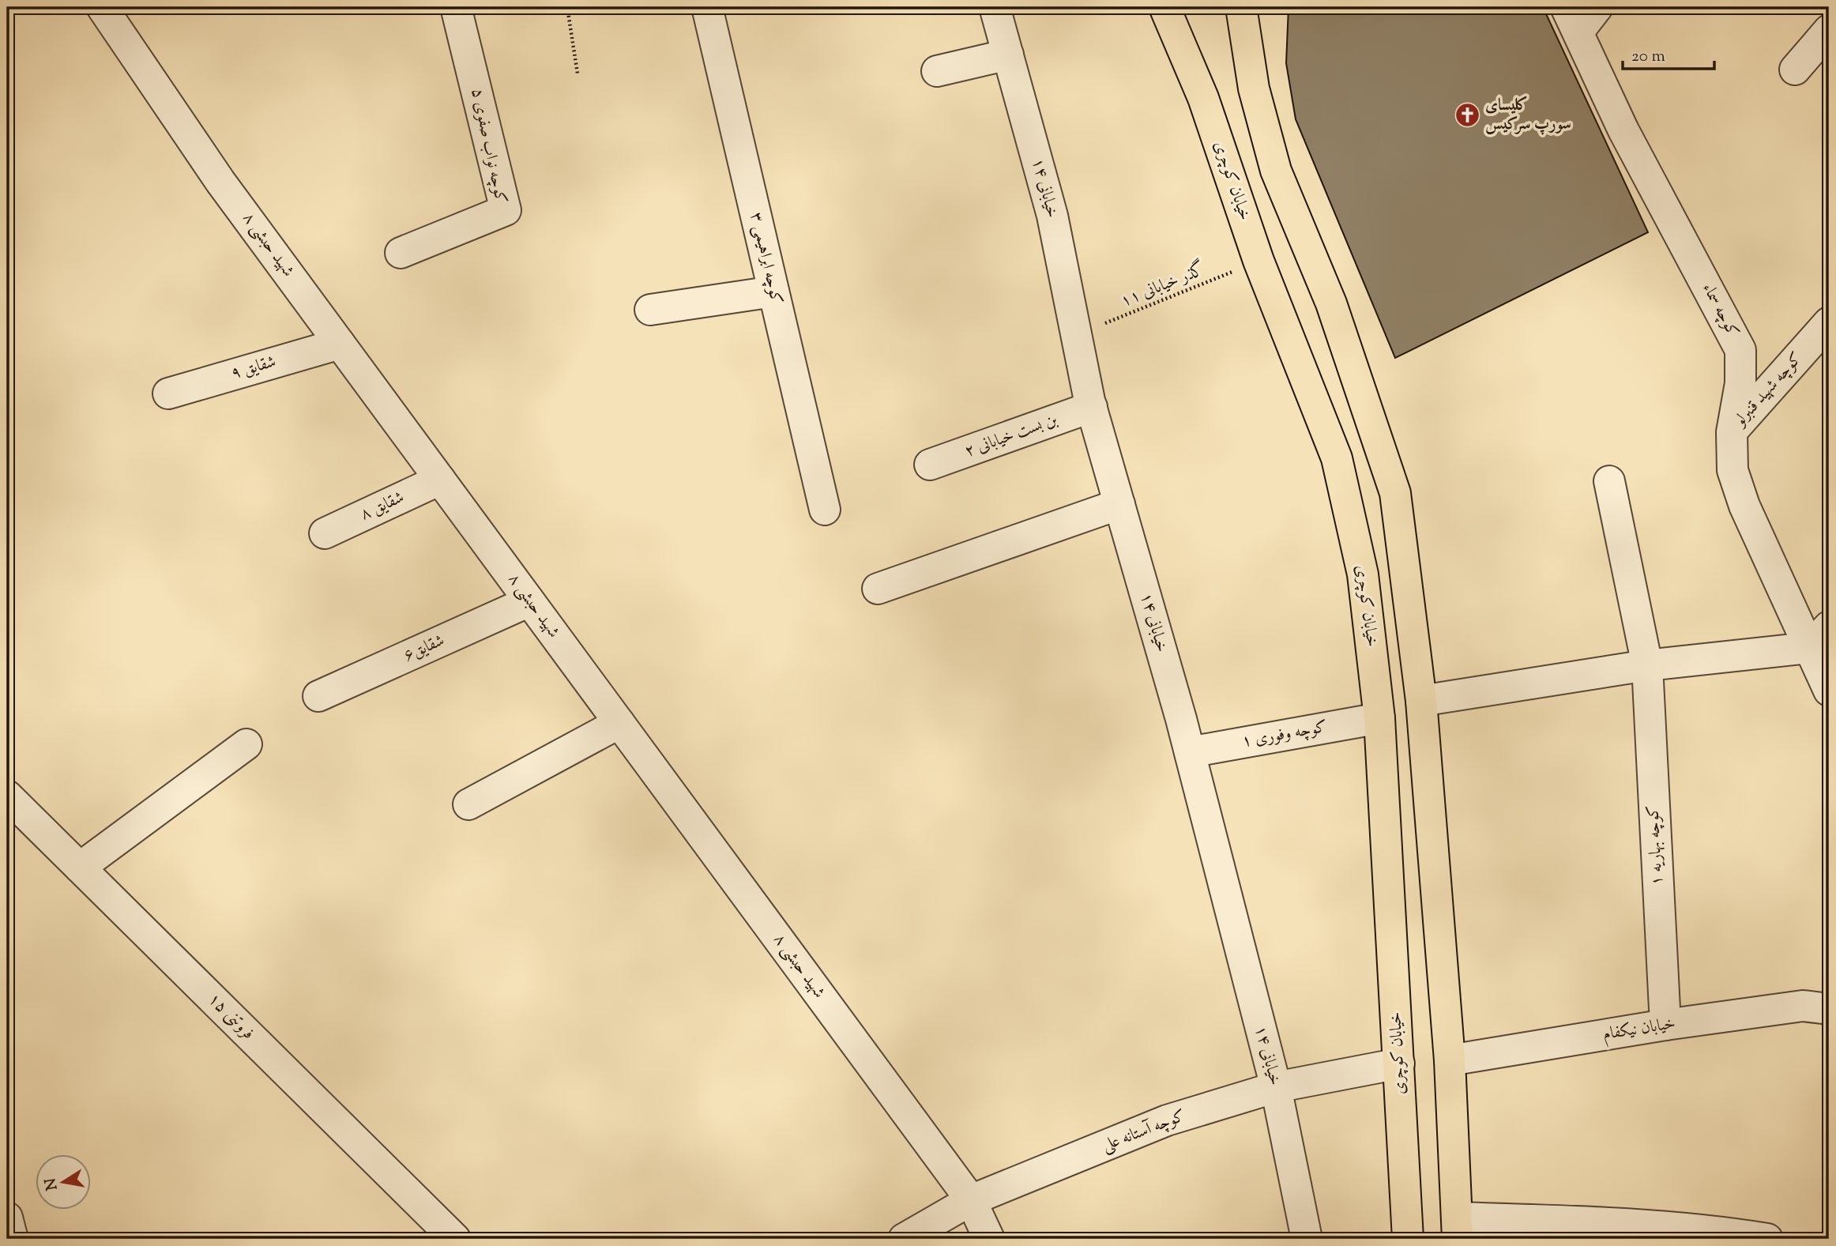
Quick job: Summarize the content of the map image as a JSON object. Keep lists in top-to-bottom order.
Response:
{
  "streets": {
    "main road": ["خیابان کوچری"],
    "street": [
      "کوچه نواب صفوی ۵",
      "خیابانی ۱۴",
      "شهید حبشی ۸",
      "کوچه ابراهیمی ۳",
      "کوچه سماء",
      "شقایق ۹",
      "کوچه شهید قنبرلو",
      "بن بست خیابانی ۲",
      "شقایق ۸",
      "شقایق۶",
      "کوچه وفوری ۱",
      "کوچه بهاریه ۱",
      "فروتنی ۱۵",
      "خیابان نیکفام",
      "کوچه آستانه علی"
    ],
    "path": ["گذر خیابانی ۱۱"]
  },
  "crossings": [
    ["خیابان کوچری", "گذر خیابانی ۱۱"],
    ["خیابان کوچری", "کوچه وفوری ۱"],
    ["خیابان کوچری", "کوچه آستانه علی"],
    ["خیابانی ۱۴", "گذر خیابانی ۱۱"],
    ["خیابانی ۱۴", "بن بست خیابانی ۲"],
    ["خیابانی ۱۴", "کوچه وفوری ۱"],
    ["خیابانی ۱۴", "کوچه آستانه علی"],
    ["شهید حبشی ۸", "شقایق ۹"],
    ["شهید حبشی ۸", "شقایق ۸"],
    ["شهید حبشی ۸", "شقایق۶"],
    ["شهید حبشی ۸", "کوچه آستانه علی"],
    ["کوچه سماء", "کوچه شهید قنبرلو"],
    ["کوچه بهاریه ۱", "خیابان نیکفام"]
  ],
  "places": {
    "church": ["کلیسای سورپ سرکیس"]
  },
  "scale_bar": "20 m",
  "north": "left"
}
